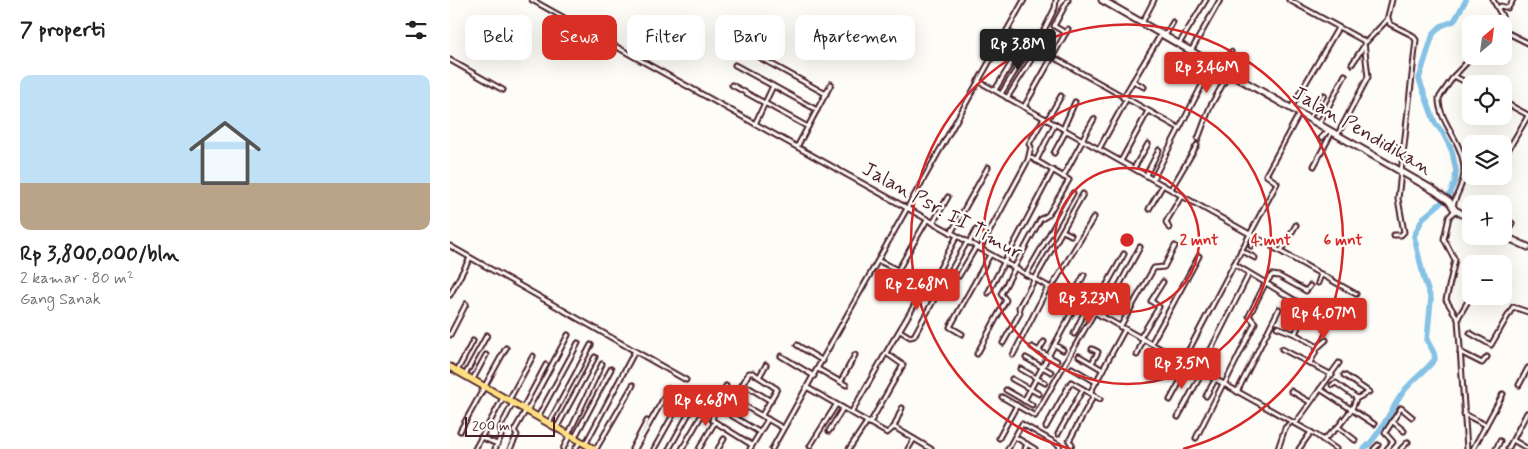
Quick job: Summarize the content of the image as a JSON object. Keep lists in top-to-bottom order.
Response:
{
  "streets": {
    "main road": ["Jalan Pendidikan"],
    "street": ["Jalan Psr. II Timur"]
  },
  "scale_bar": "200 m",
  "north": "top right",
  "page": {
    "heading": "7 properti",
    "map_buttons": ["+", "−"],
    "chip": [
      "Beli",
      "Sewa",
      "Filter",
      "Baru",
      "Apartemen"
    ],
    "price": [
      "Rp 3.8M",
      "Rp 3.46M",
      "Rp 2.68M",
      "Rp 3.23M",
      "Rp 4.07M",
      "Rp 3.5M",
      "Rp 6.68M"
    ],
    "list": [
      {
        "name": "Rp 3,800,000/bln",
        "note": "2 kamar · 80 m² · Gang Sanak"
      }
    ],
    "scale": "200 m"
  },
  "rings": ["2 mnt", "4 mnt", "6 mnt"]
}
